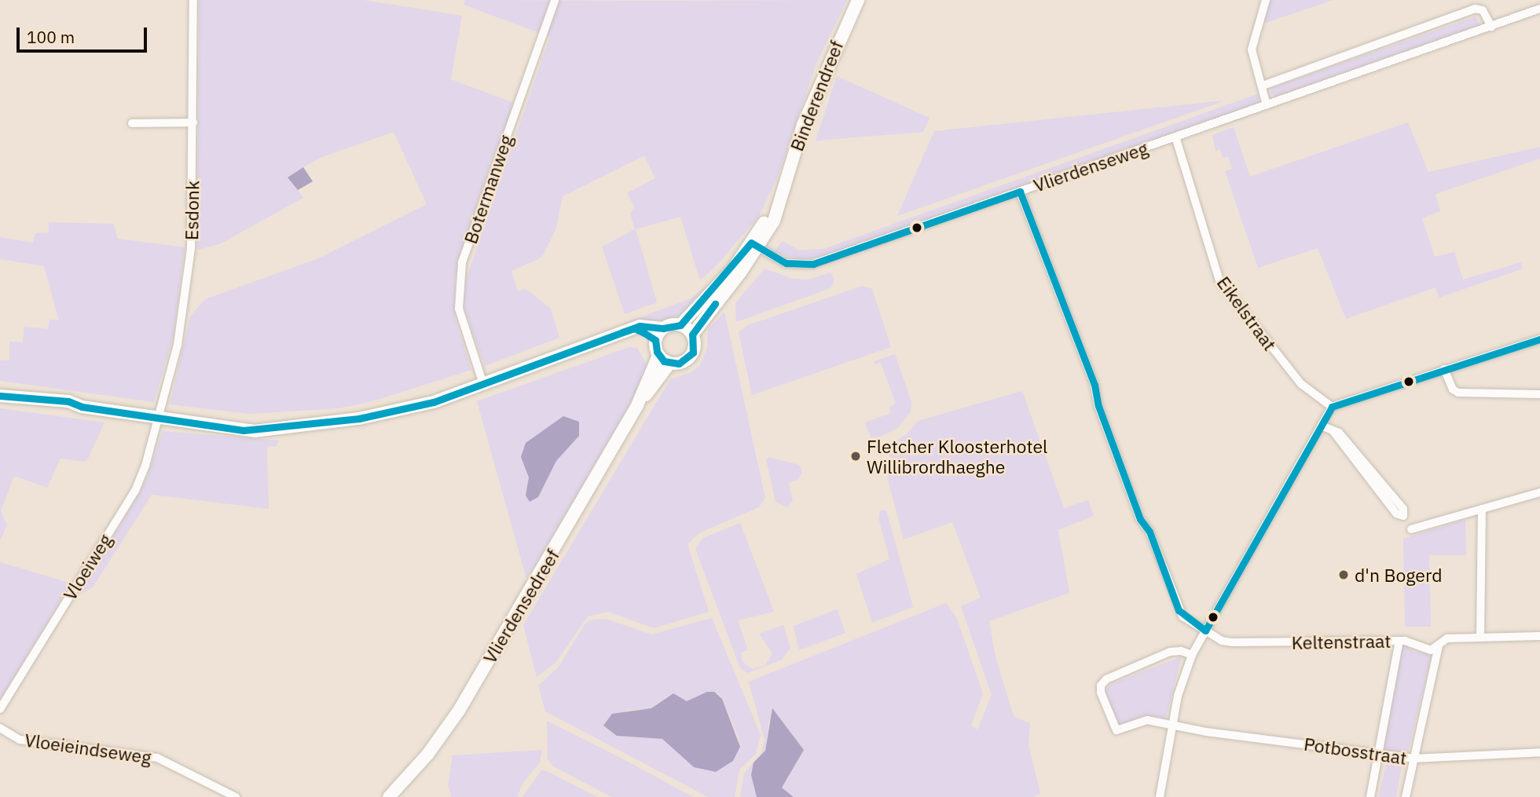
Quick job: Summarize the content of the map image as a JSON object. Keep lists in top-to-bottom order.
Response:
{
  "streets": {
    "main road": ["Binderendreef", "Vlierdensedreef"],
    "street": [
      "Vlierdenseweg",
      "Botermanweg",
      "Esdonk",
      "Eikelstraat",
      "Vloeiweg",
      "Keltenstraat",
      "Vloeieindseweg",
      "Potbosstraat"
    ]
  },
  "crossings": [
    ["Binderendreef", "Vlierdenseweg"],
    ["Vlierdenseweg", "Eikelstraat"],
    ["Vlierdenseweg", "Keltenstraat"],
    ["Esdonk", "Vloeiweg"]
  ],
  "places": ["Fletcher Kloosterhotel Willibrordhaeghe", "d'n Bogerd"],
  "scale_bar": "100 m"
}
